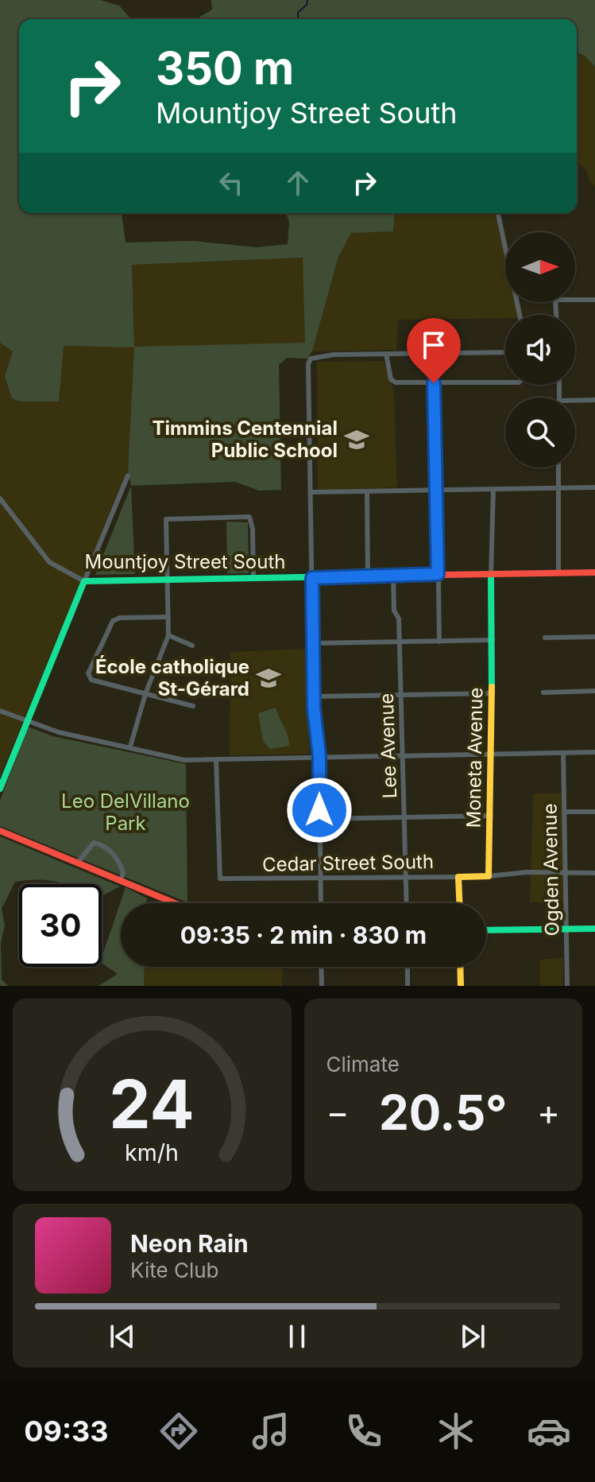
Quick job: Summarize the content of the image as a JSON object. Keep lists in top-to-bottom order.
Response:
{
  "streets": {
    "street": [
      "Mountjoy Street South",
      "Lee Avenue",
      "Moneta Avenue",
      "Cedar Street South",
      "Ogden Avenue"
    ]
  },
  "crossings": [
    ["Mountjoy Street South", "Lee Avenue"],
    ["Mountjoy Street South", "Moneta Avenue"],
    ["Lee Avenue", "Cedar Street South"],
    ["Moneta Avenue", "Cedar Street South"],
    ["Cedar Street South", "Ogden Avenue"]
  ],
  "parks": ["Leo DelVillano Park"],
  "places": {
    "school or university": ["Timmins Centennial Public School", "École catholique St-Gérard"]
  },
  "north": "right",
  "page": {
    "turn": ["350 m", "Mountjoy Street South"],
    "limit": "30",
    "trip": "09:35 · 2 min · 830 m",
    "tile": "Climate",
    "heat": ["−", "20.5°", "+"],
    "song": ["Neon Rain", "Kite Club"],
    "tabs": "09:33",
    "gauge": ["24", "km/h"]
  }
}
